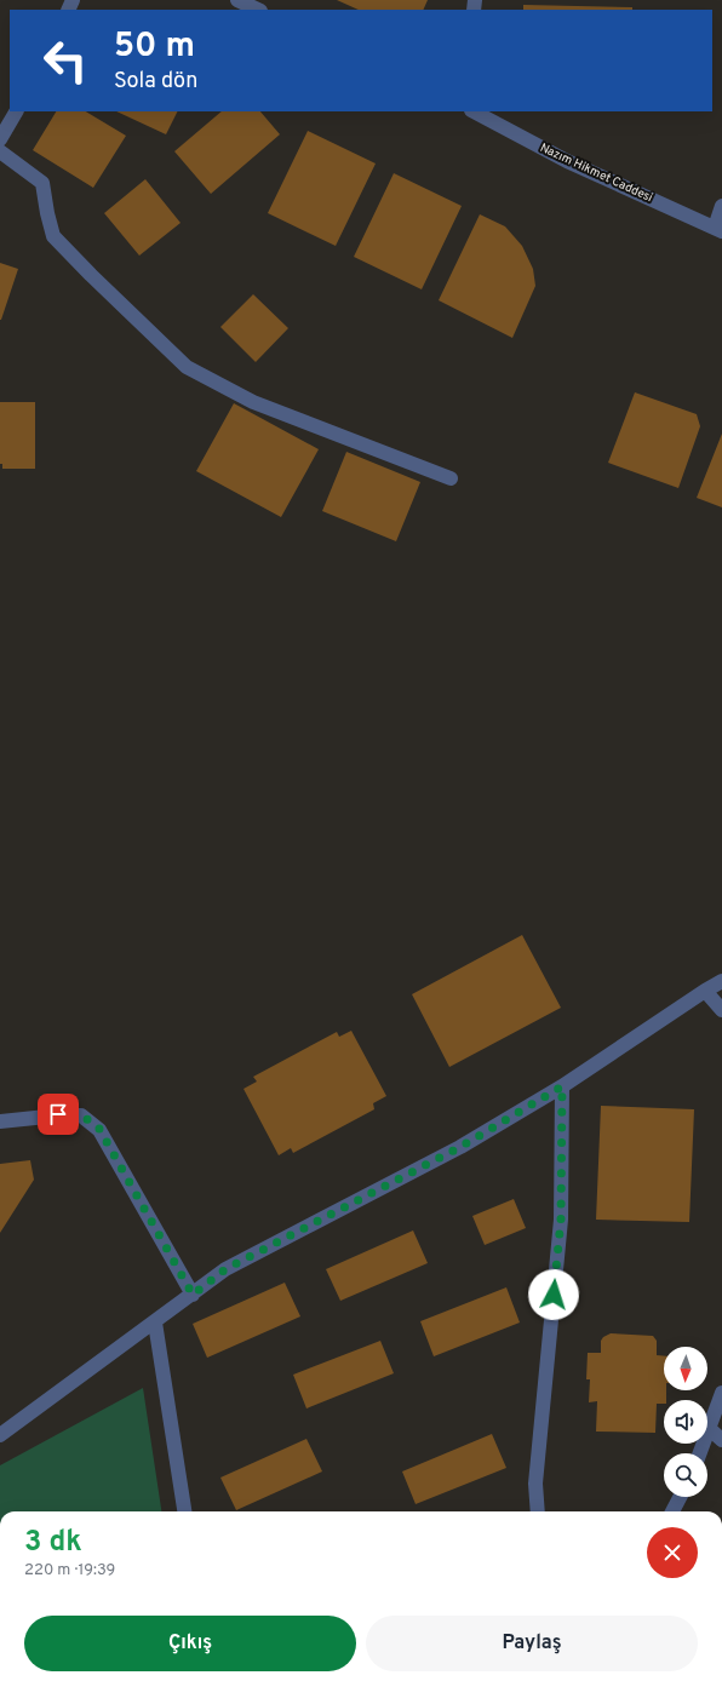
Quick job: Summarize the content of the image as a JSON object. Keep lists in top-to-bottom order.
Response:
{
  "streets": {
    "street": ["Nazım Hikmet Caddesi"]
  },
  "north": "bottom",
  "page": {
    "turn": ["50 m", "Sola dön"],
    "heading": ["3 dk", "220 m · 19:39"],
    "buttons": ["Çıkış", "Paylaş"]
  }
}
